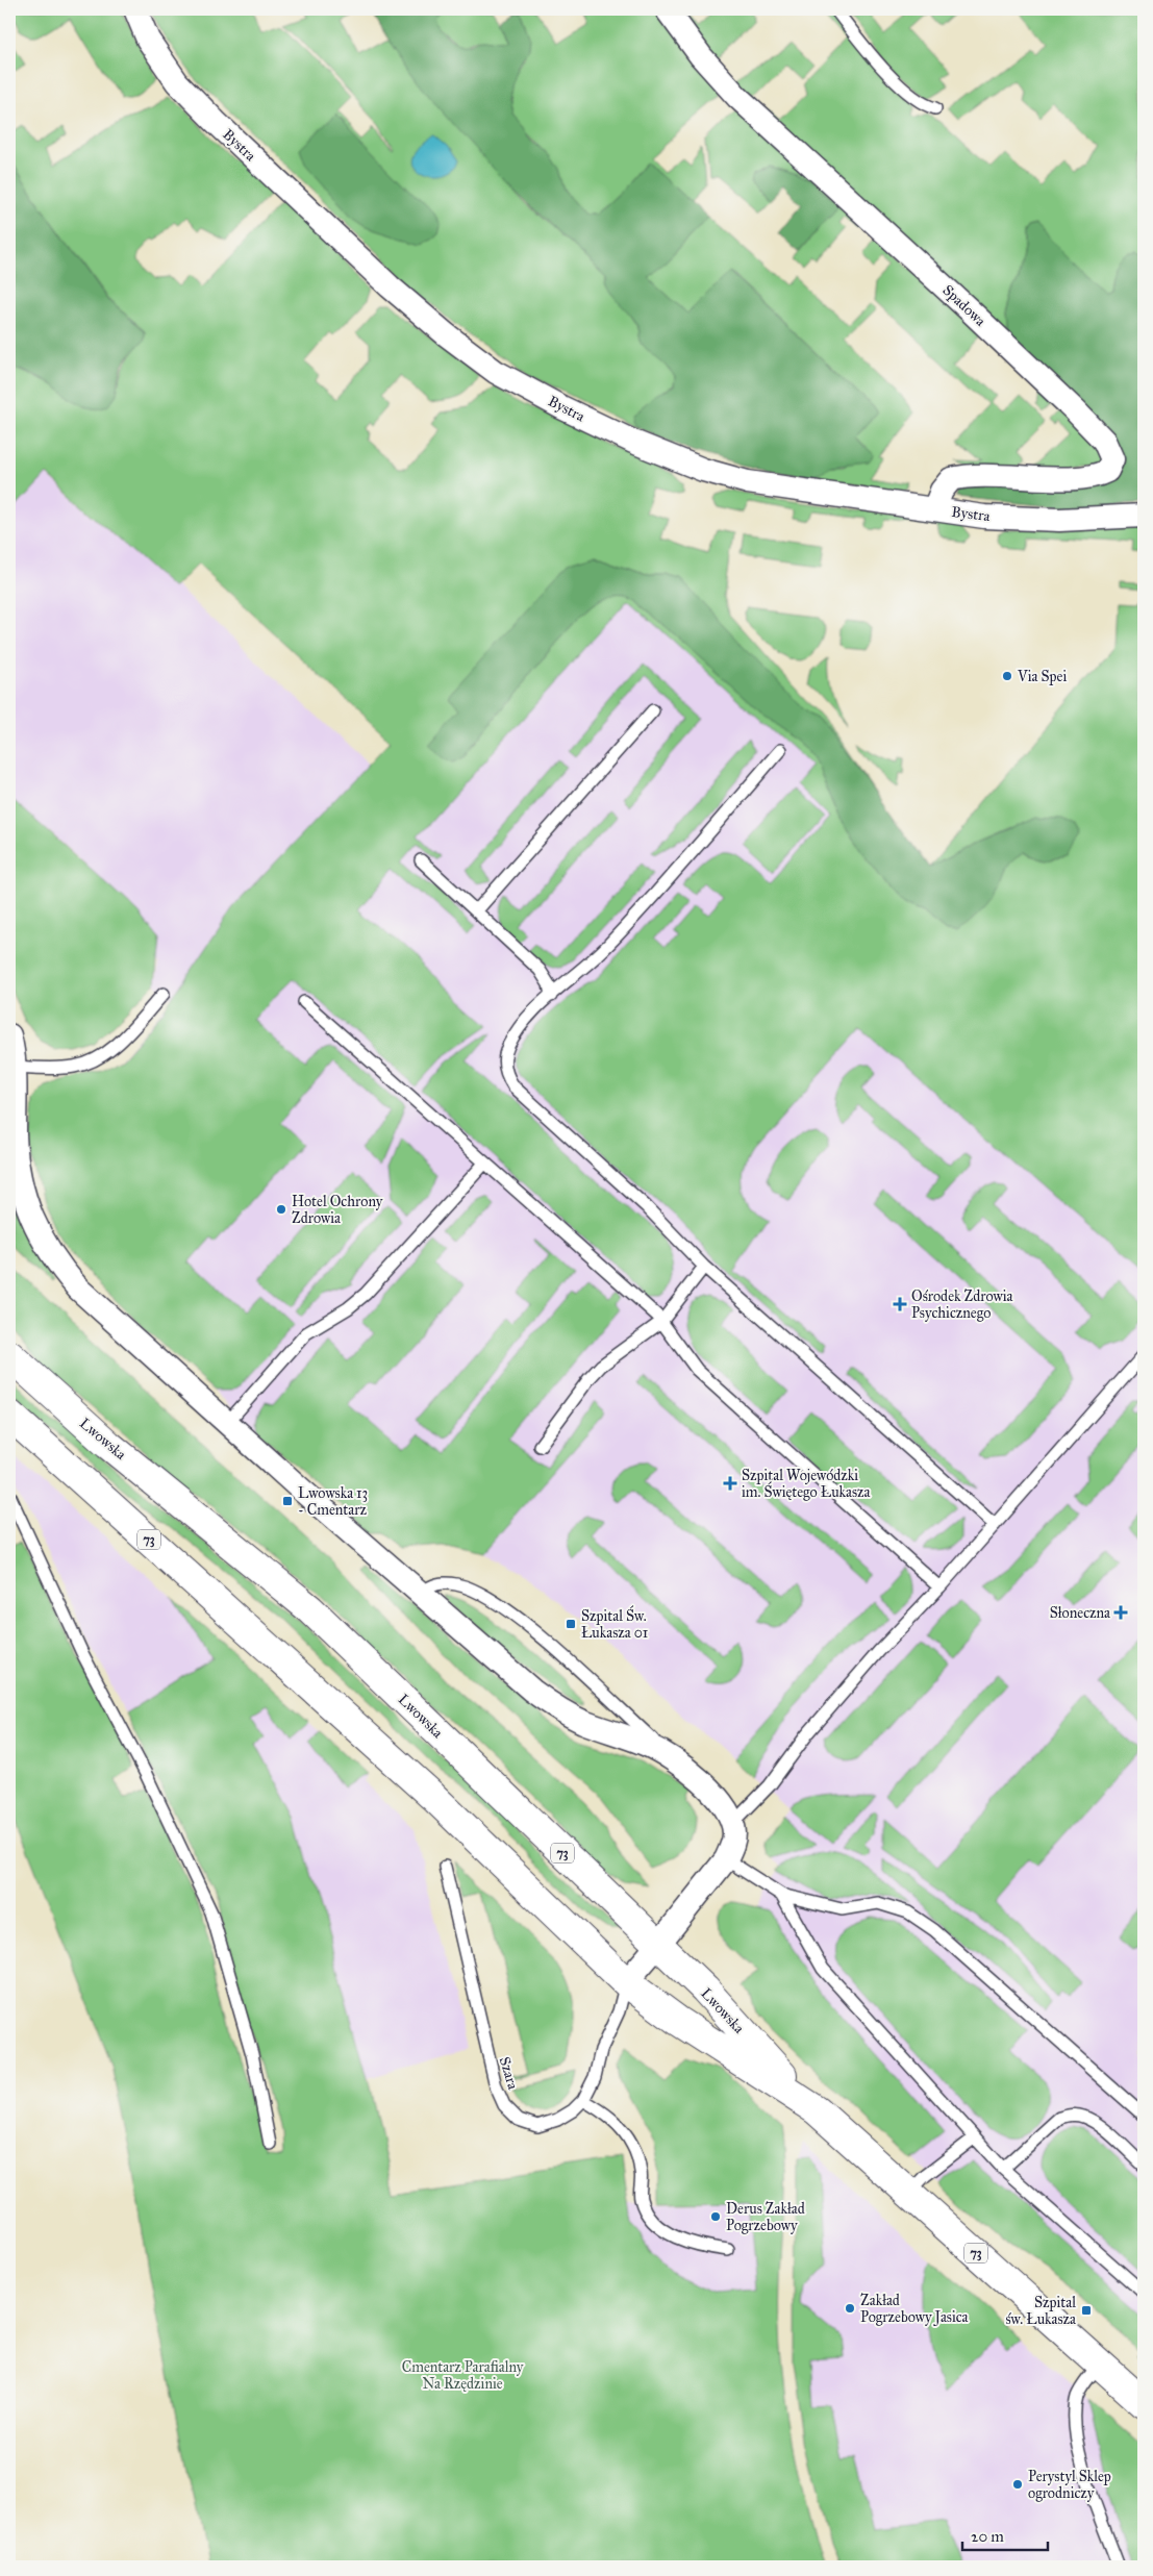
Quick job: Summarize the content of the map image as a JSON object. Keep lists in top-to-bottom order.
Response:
{
  "streets": {
    "main road": ["Lwowska", "73"],
    "street": ["Bystra", "Spadowa"],
    "lane": ["Szara"]
  },
  "crossings": [
    ["Bystra", "Spadowa"],
    ["Lwowska", "Szara"]
  ],
  "parks": ["Cmentarz Parafialny Na Rzędzinie"],
  "places": {
    "other": [
      "Via Spei",
      "Hotel Ochrony Zdrowia",
      "Derus Zakład Pogrzebowy",
      "Zakład Pogrzebowy Jasica",
      "Perystyl Sklep ogrodniczy"
    ],
    "health": ["Ośrodek Zdrowia Psychicznego", "Szpital Wojewódzki im. Świętego Łukasza", "Słoneczna"],
    "transit": ["Lwowska 13 - Cmentarz", "Szpital Św. Łukasza 01", "Szpital św. Łukasza"]
  },
  "scale_bar": "20 m"
}
